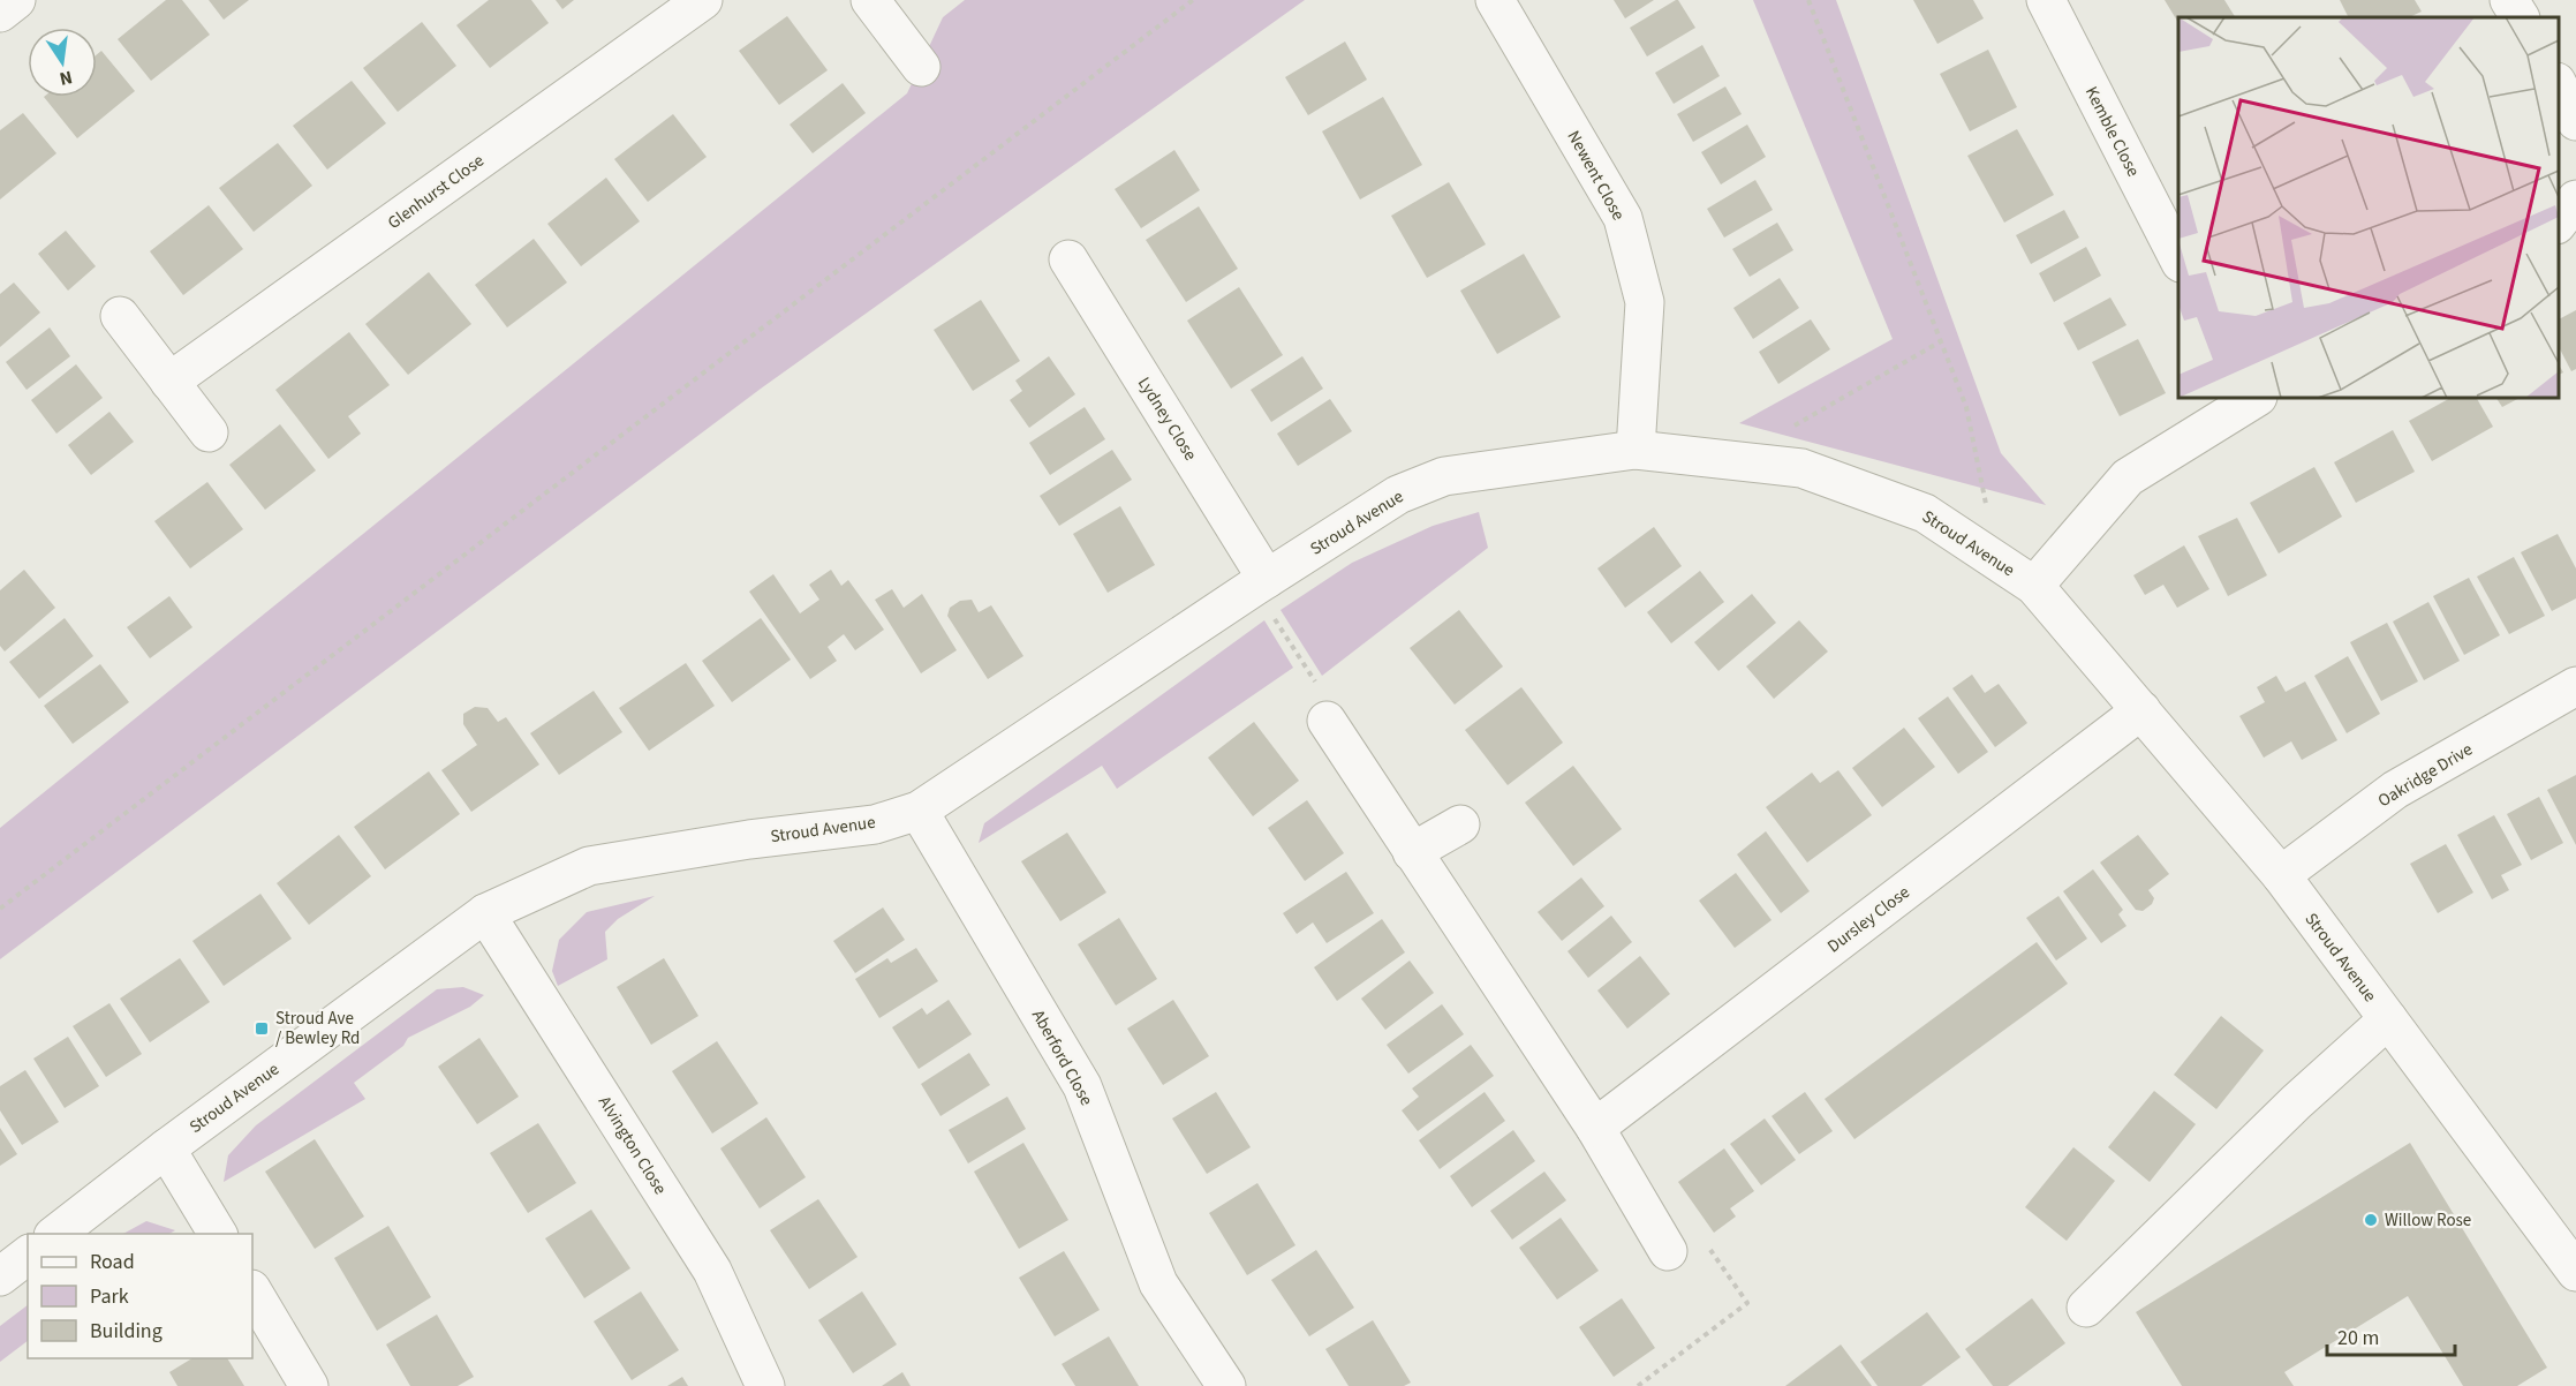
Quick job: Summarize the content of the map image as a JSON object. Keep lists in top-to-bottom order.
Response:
{
  "streets": {
    "street": [
      "Kemble Close",
      "Newent Close",
      "Glenhurst Close",
      "Lydney Close",
      "Stroud Avenue",
      "Oakridge Drive",
      "Dursley Close",
      "Aberford Close",
      "Alvington Close"
    ]
  },
  "crossings": [
    ["Newent Close", "Stroud Avenue"],
    ["Lydney Close", "Stroud Avenue"],
    ["Stroud Avenue", "Oakridge Drive"],
    ["Stroud Avenue", "Dursley Close"],
    ["Stroud Avenue", "Aberford Close"],
    ["Stroud Avenue", "Alvington Close"]
  ],
  "places": {
    "transit": ["Stroud Ave / Bewley Rd"],
    "other": ["Willow Rose"]
  },
  "legend": ["Road", "Park", "Building"],
  "scale_bar": "20 m",
  "north": "bottom"
}
